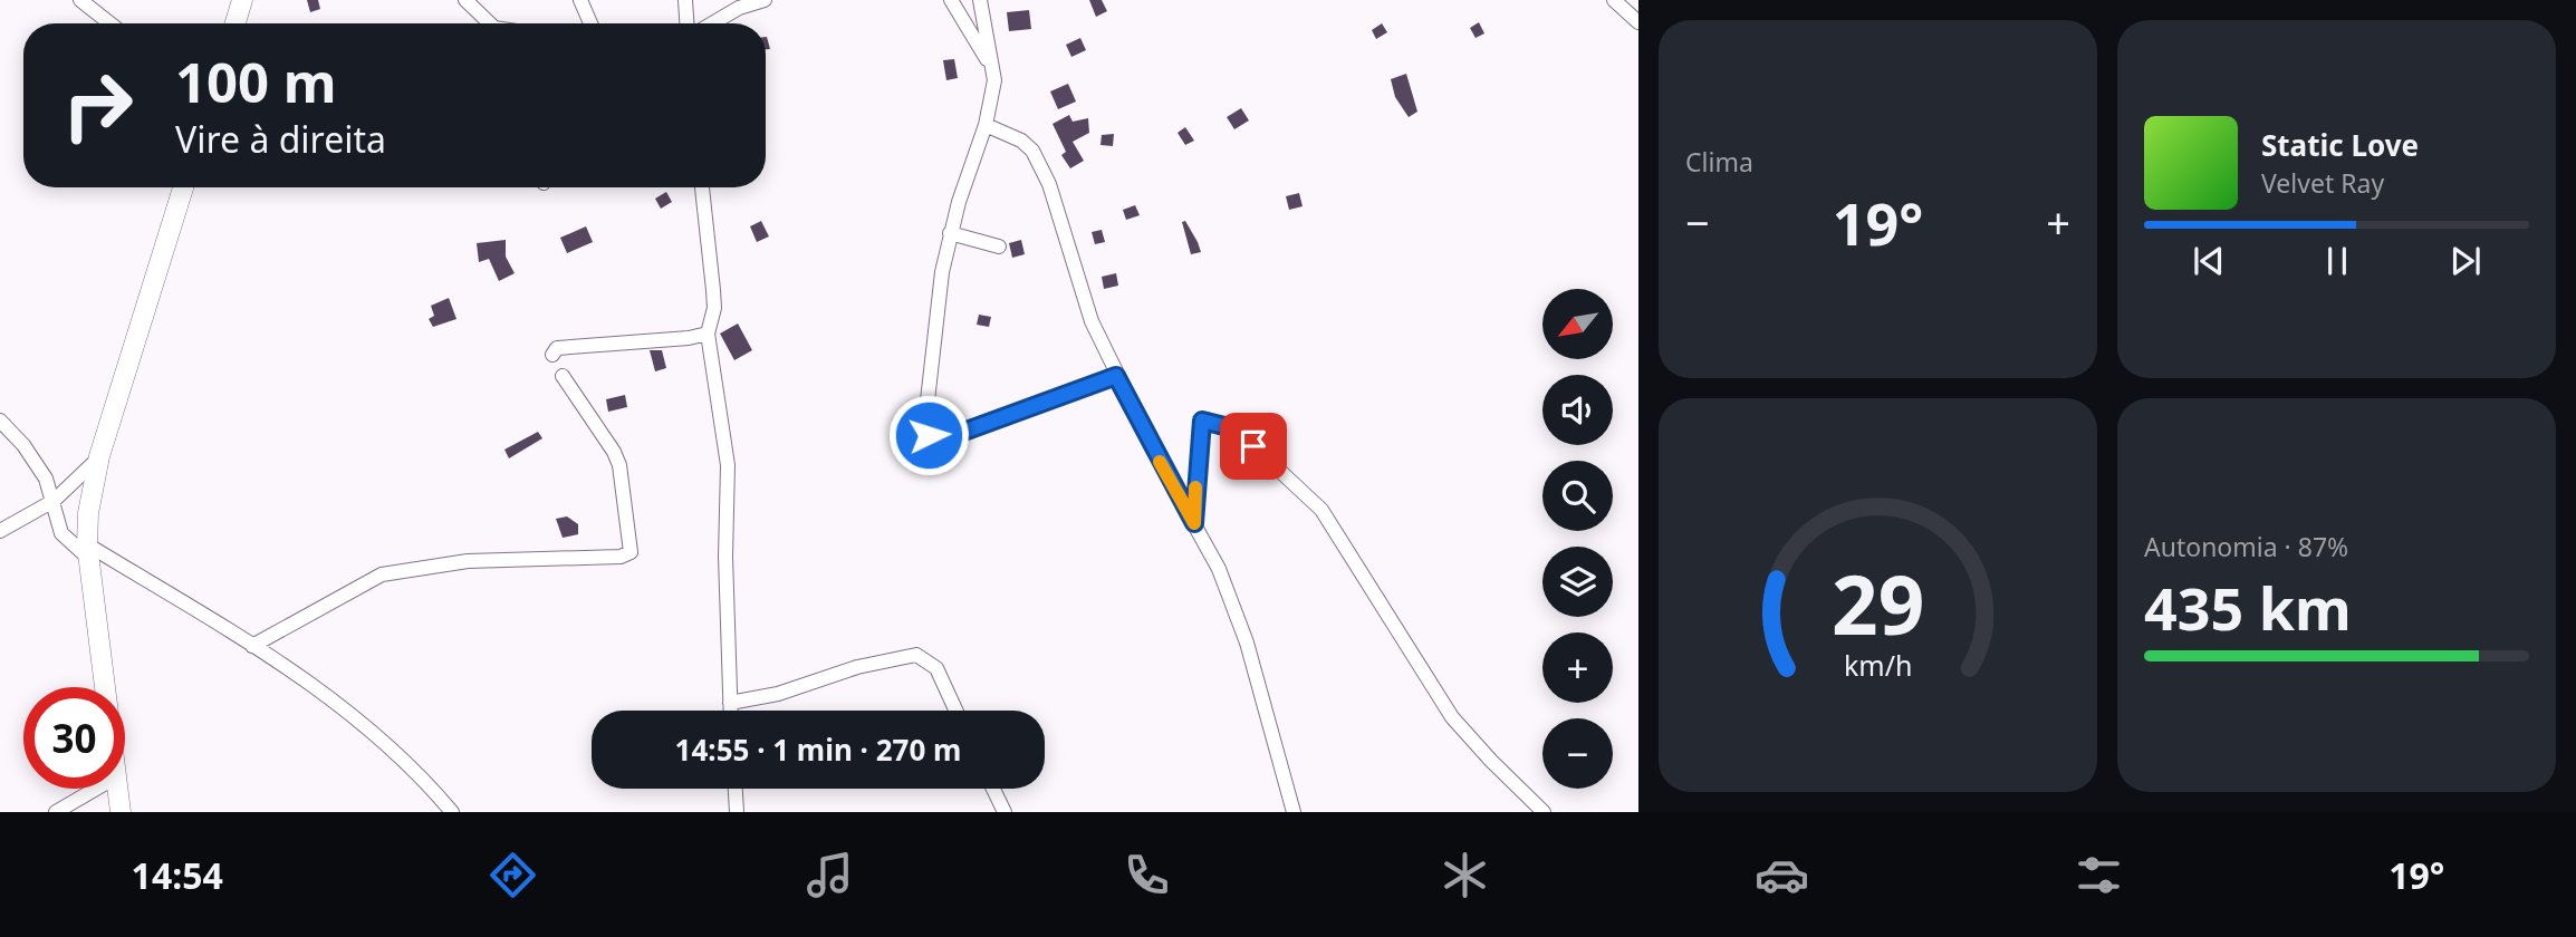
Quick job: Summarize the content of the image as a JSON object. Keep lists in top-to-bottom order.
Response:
{
  "north": "bottom left",
  "page": {
    "tile": [
      "Clima",
      ["Autonomia · 87%", "435 km"]
    ],
    "turn": ["100 m", "Vire à direita"],
    "song": ["Static Love", "Velvet Ray"],
    "heat": ["−", "19°", "+"],
    "map_buttons": ["+", "−"],
    "limit": "30",
    "trip": "14:55 · 1 min · 270 m",
    "tabs": ["14:54", "19°"],
    "gauge": ["29", "km/h"]
  }
}
